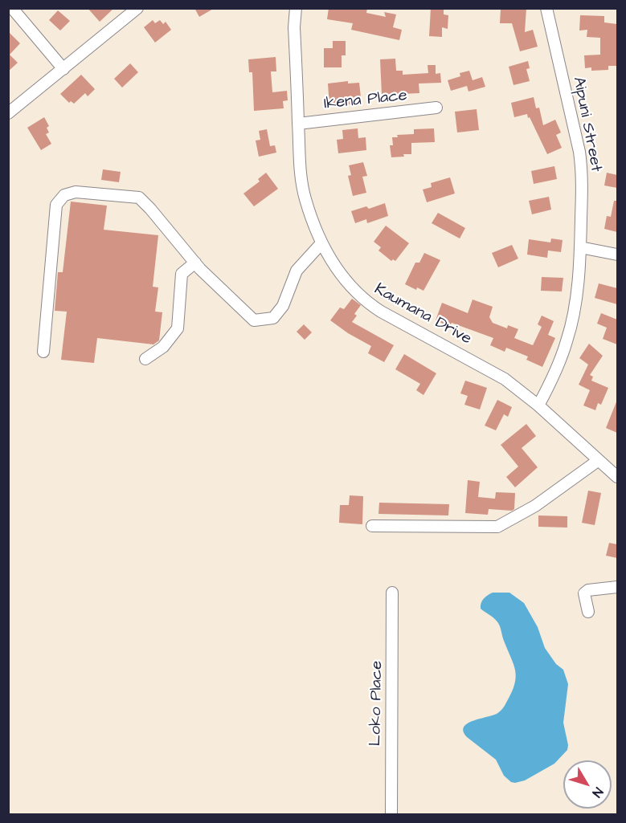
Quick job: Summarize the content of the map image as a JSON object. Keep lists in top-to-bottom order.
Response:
{
  "streets": {
    "street": [
      "Ikena Place",
      "Aipuni Street",
      "Kaumana Drive",
      "Loko Place"
    ]
  },
  "crossings": [
    ["Ikena Place", "Kaumana Drive"],
    ["Aipuni Street", "Kaumana Drive"]
  ],
  "north": "bottom right"
}
